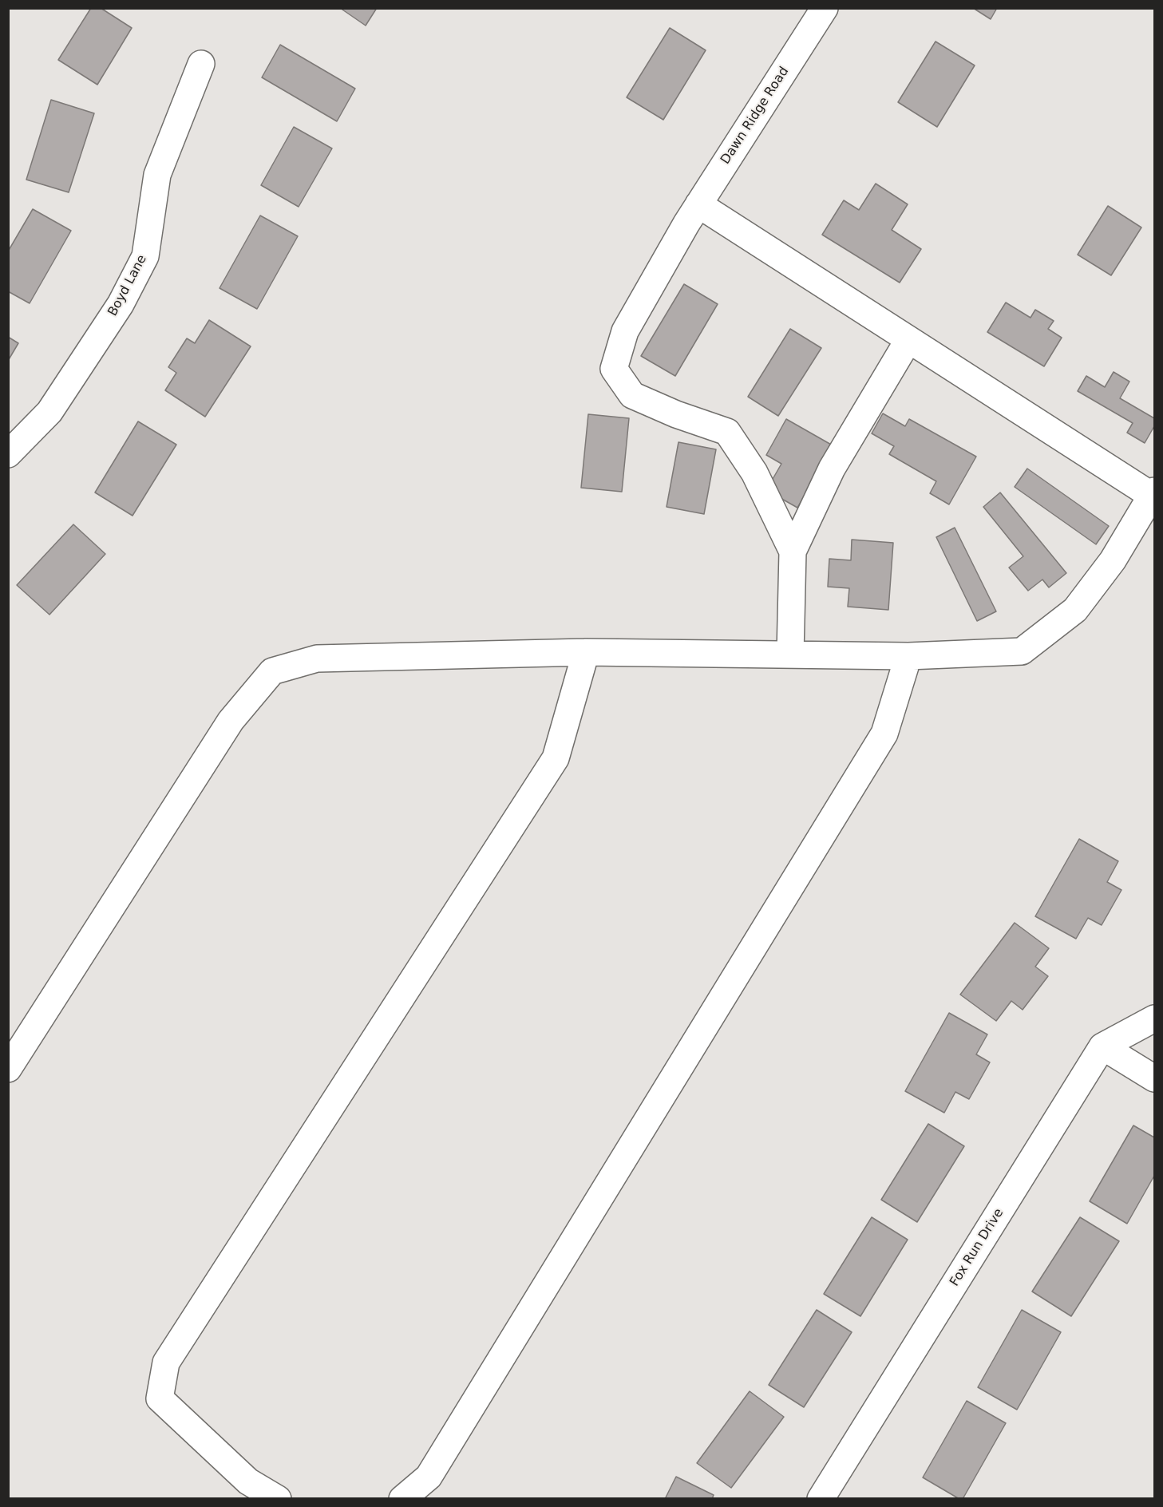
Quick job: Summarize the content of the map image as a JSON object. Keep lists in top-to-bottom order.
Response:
{
  "streets": {
    "street": ["Dawn Ridge Road", "Boyd Lane", "Fox Run Drive"]
  }
}
